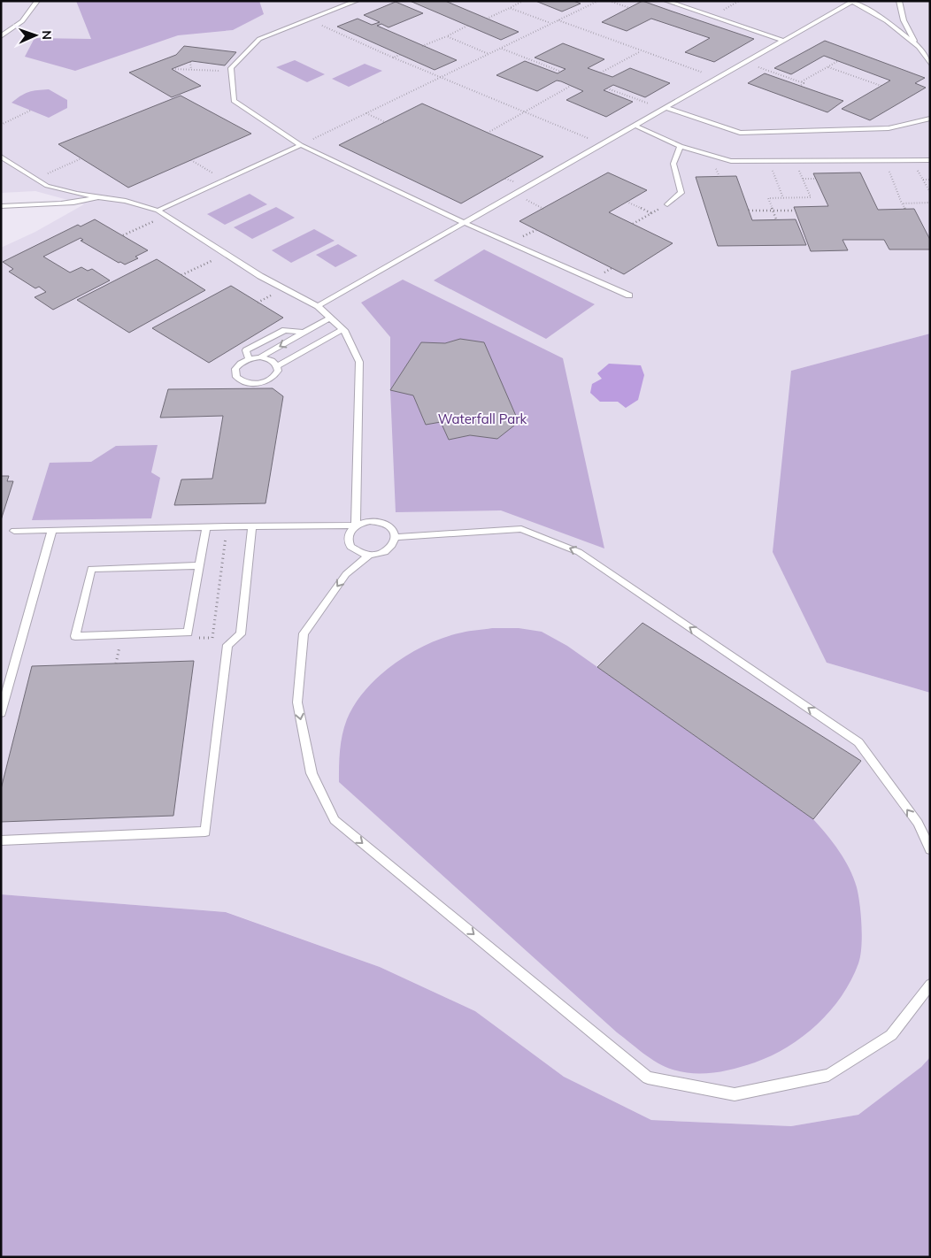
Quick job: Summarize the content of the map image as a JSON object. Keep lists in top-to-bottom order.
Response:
{
  "parks": ["Waterfall Park"],
  "north": "right"
}
